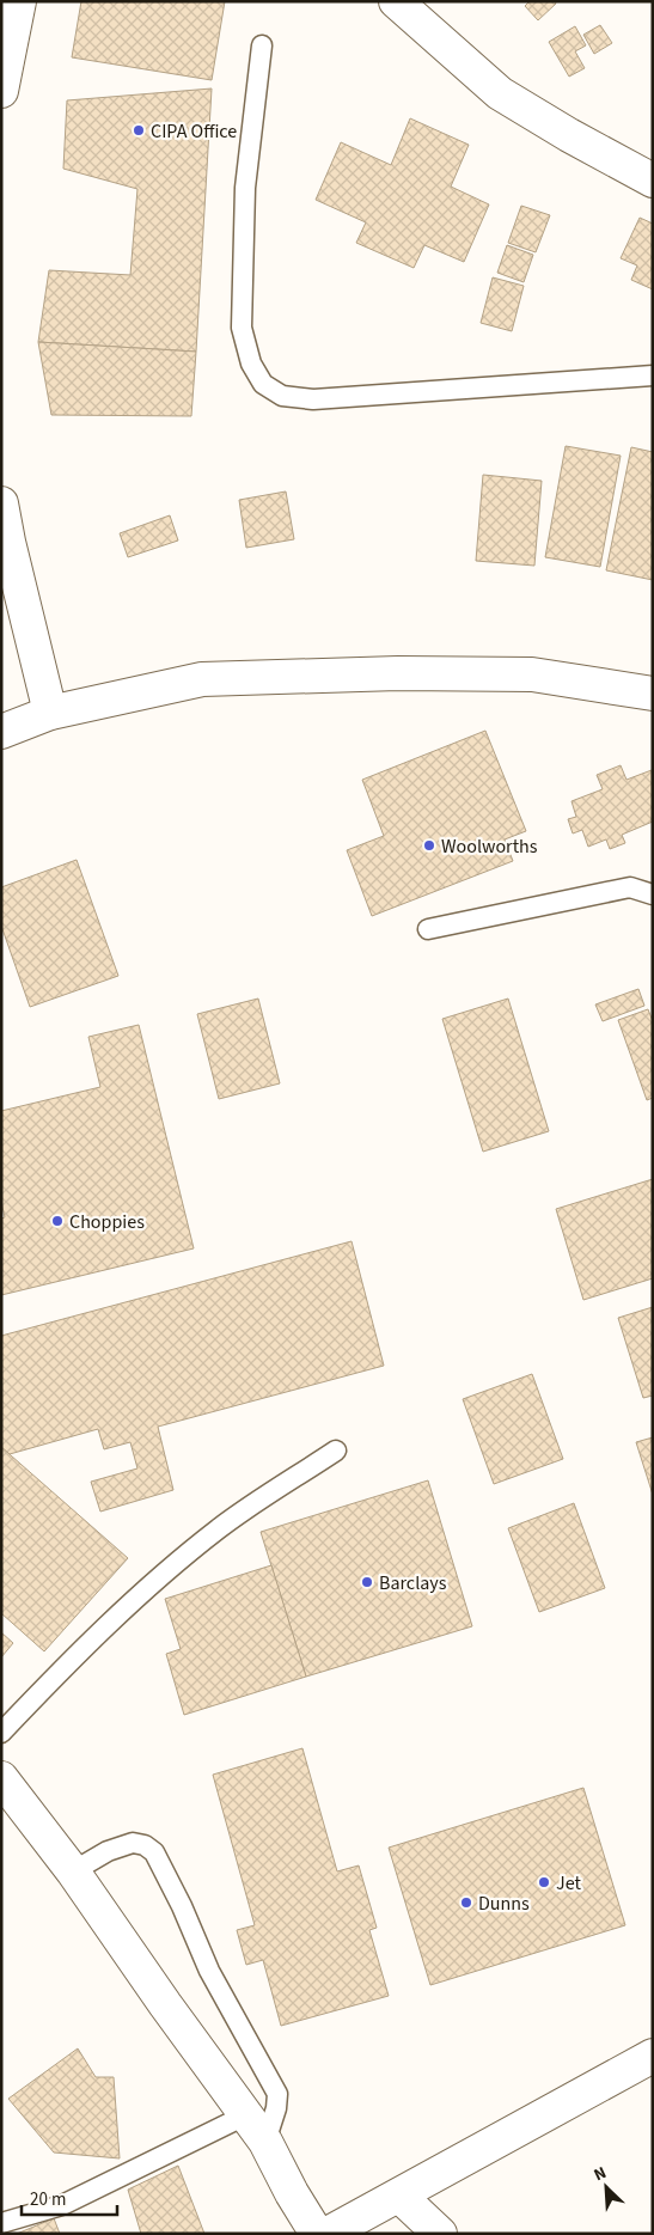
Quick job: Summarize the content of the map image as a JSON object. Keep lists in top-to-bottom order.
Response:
{
  "places": [
    "CIPA Office",
    "Woolworths",
    "Choppies",
    "Barclays",
    "Jet",
    "Dunns"
  ],
  "scale_bar": "20 m",
  "north": "top left"
}
